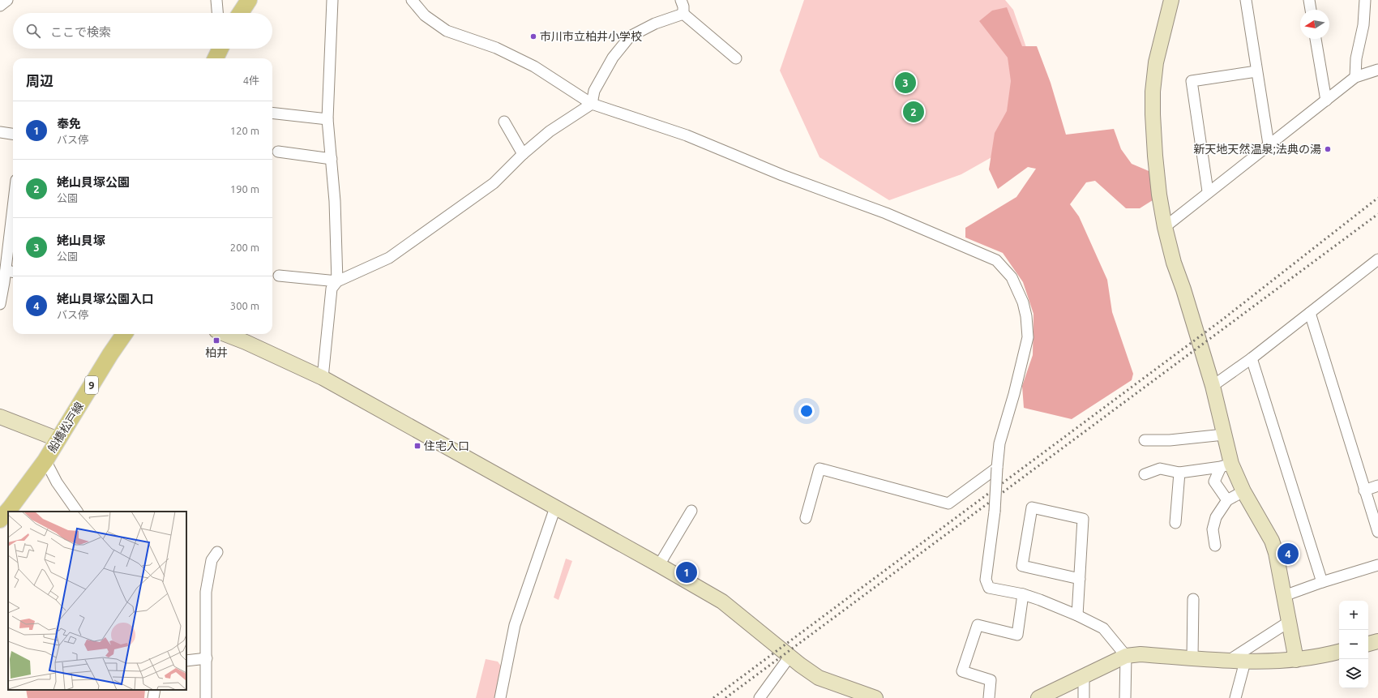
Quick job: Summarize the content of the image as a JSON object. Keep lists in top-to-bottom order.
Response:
{
  "streets": {
    "main road": ["9", "船橋松戸線"]
  },
  "places": {
    "other": ["市川市立柏井小学校", "新天地天然温泉;法典の湯"],
    "transit": ["柏井", "住宅入口"]
  },
  "north": "left",
  "page": {
    "search": "ここで検索",
    "heading": ["周辺", "4件"],
    "pins": [
      "3",
      "2",
      "4",
      "1"
    ],
    "list": [
      {
        "mark": "1",
        "name": "奉免",
        "note": "バス停",
        "value": "120 m"
      },
      {
        "mark": "2",
        "name": "姥山貝塚公園",
        "note": "公園",
        "value": "190 m"
      },
      {
        "mark": "3",
        "name": "姥山貝塚",
        "note": "公園",
        "value": "200 m"
      },
      {
        "mark": "4",
        "name": "姥山貝塚公園入口",
        "note": "バス停",
        "value": "300 m"
      }
    ],
    "map_buttons": ["+", "−"]
  }
}
